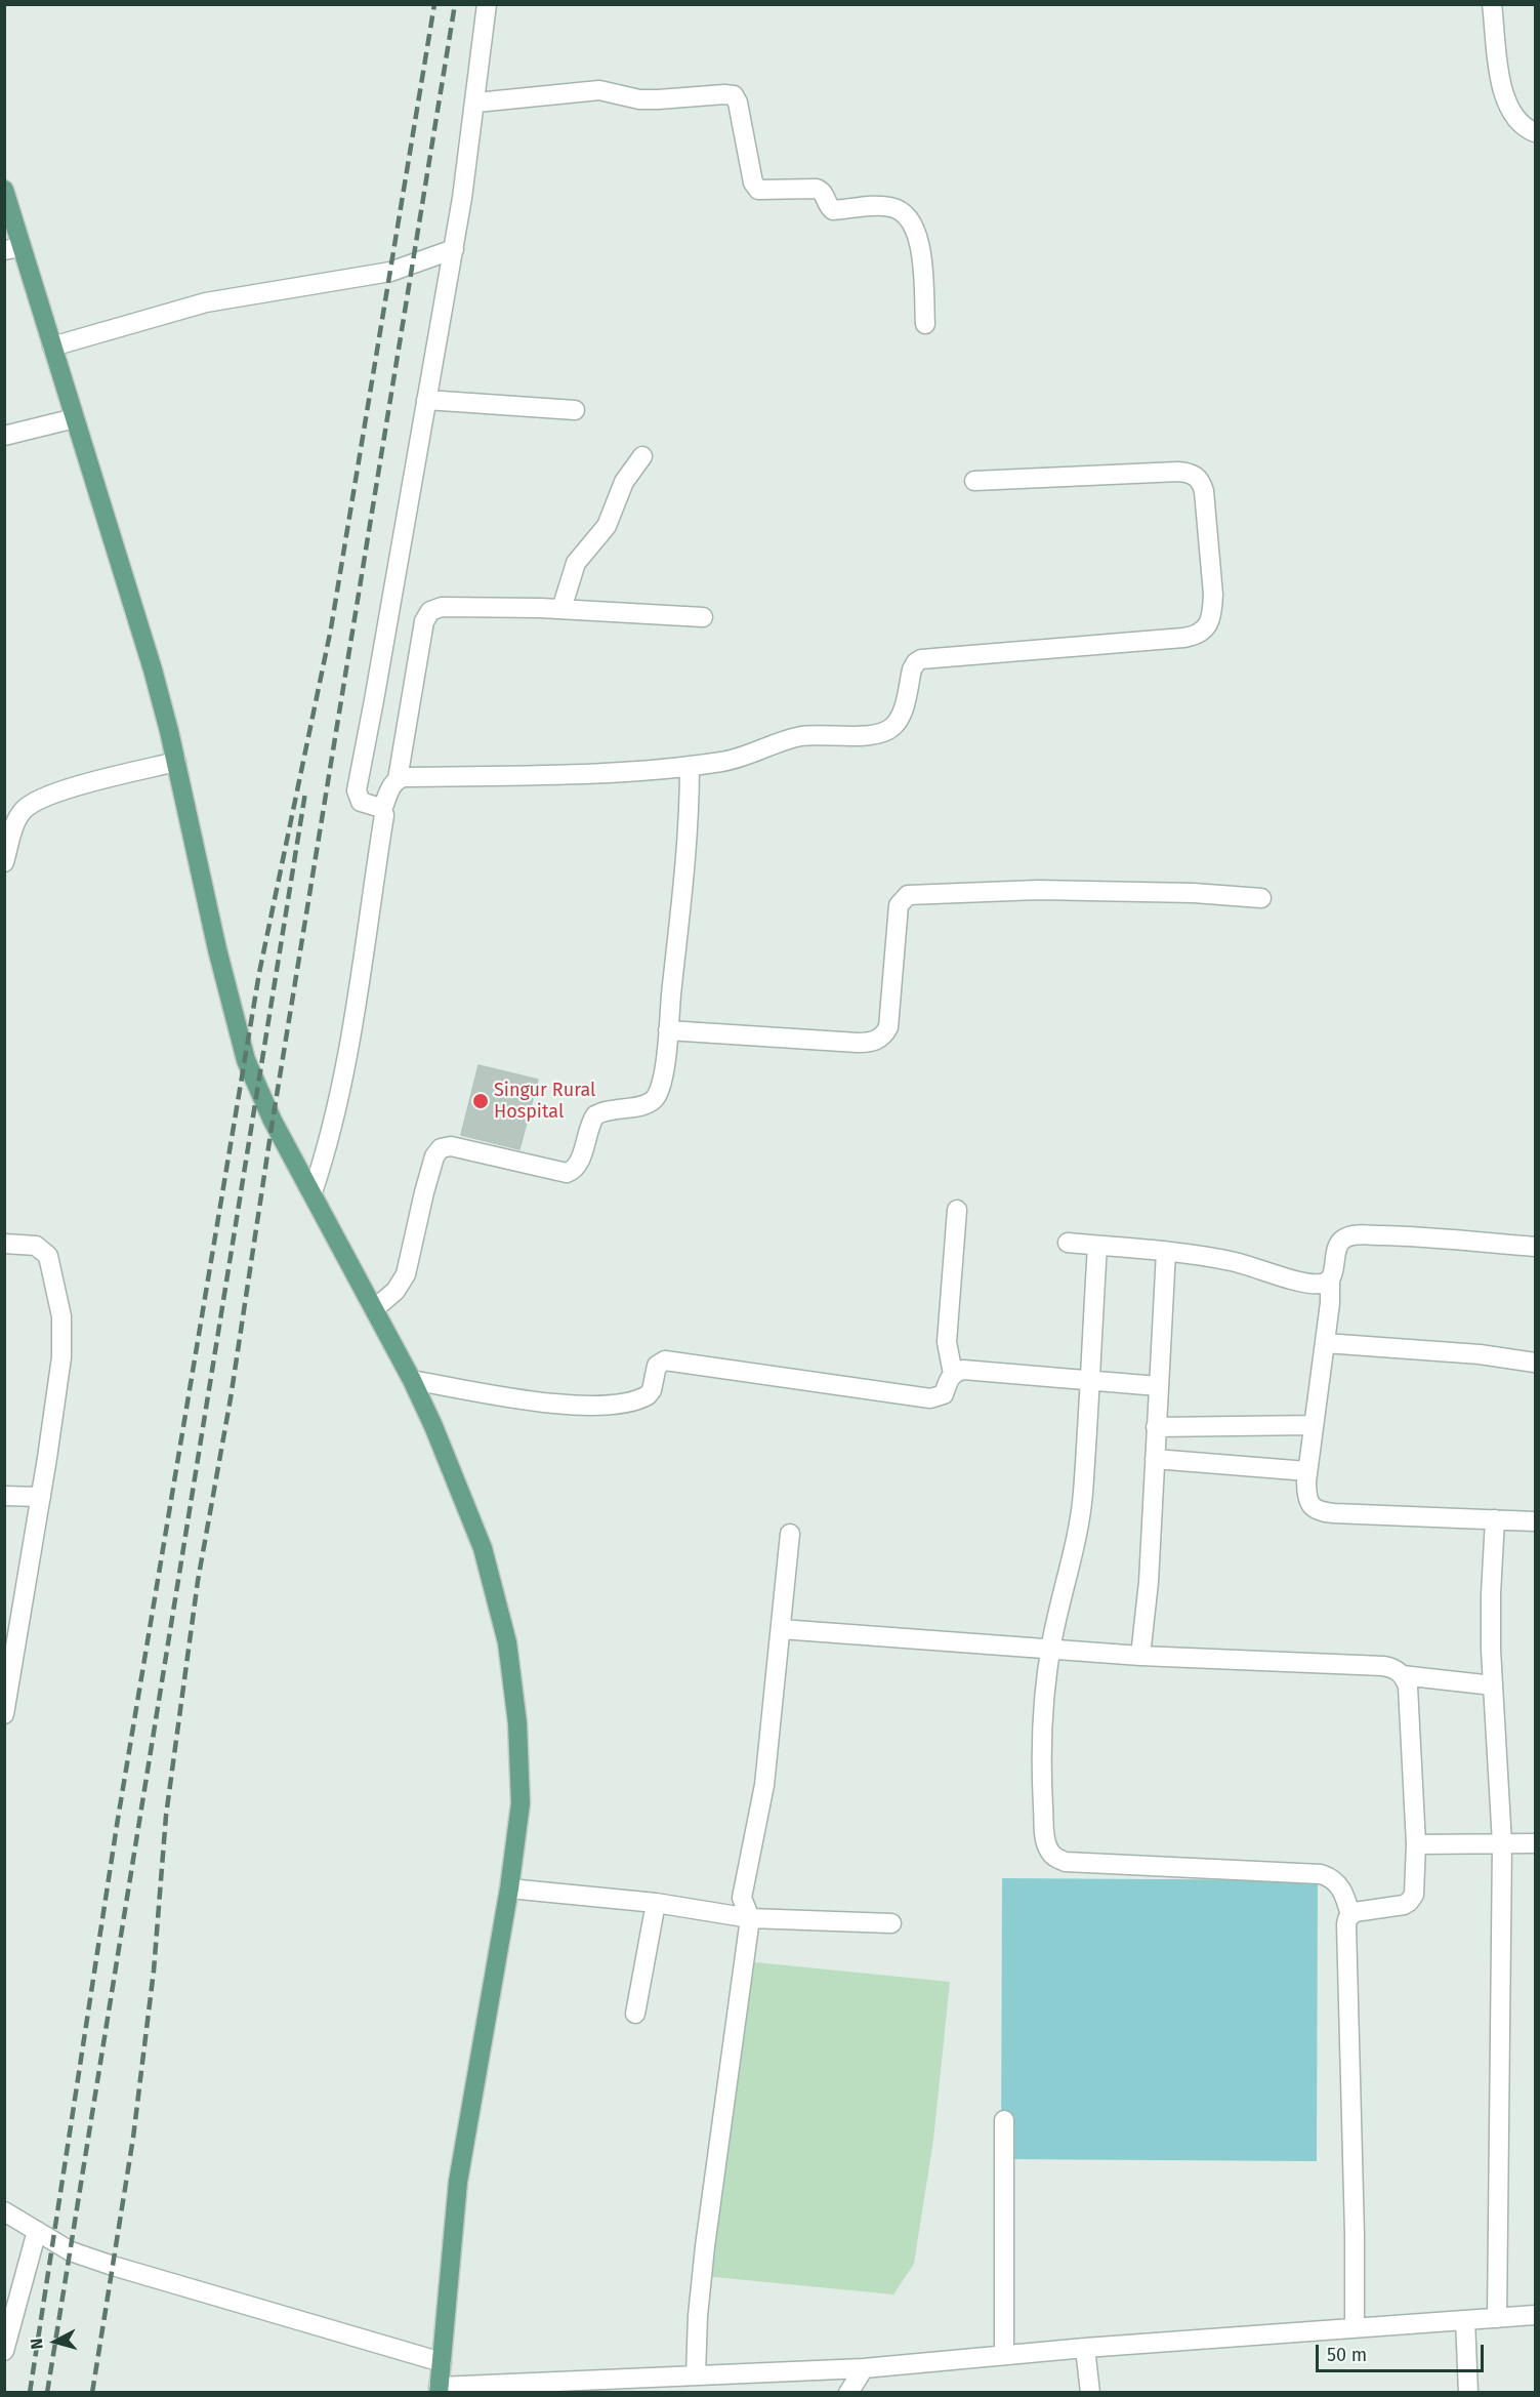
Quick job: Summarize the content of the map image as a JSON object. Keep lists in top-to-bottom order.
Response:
{
  "places": ["Singur Rural Hospital"],
  "scale_bar": "50 m",
  "north": "left"
}
